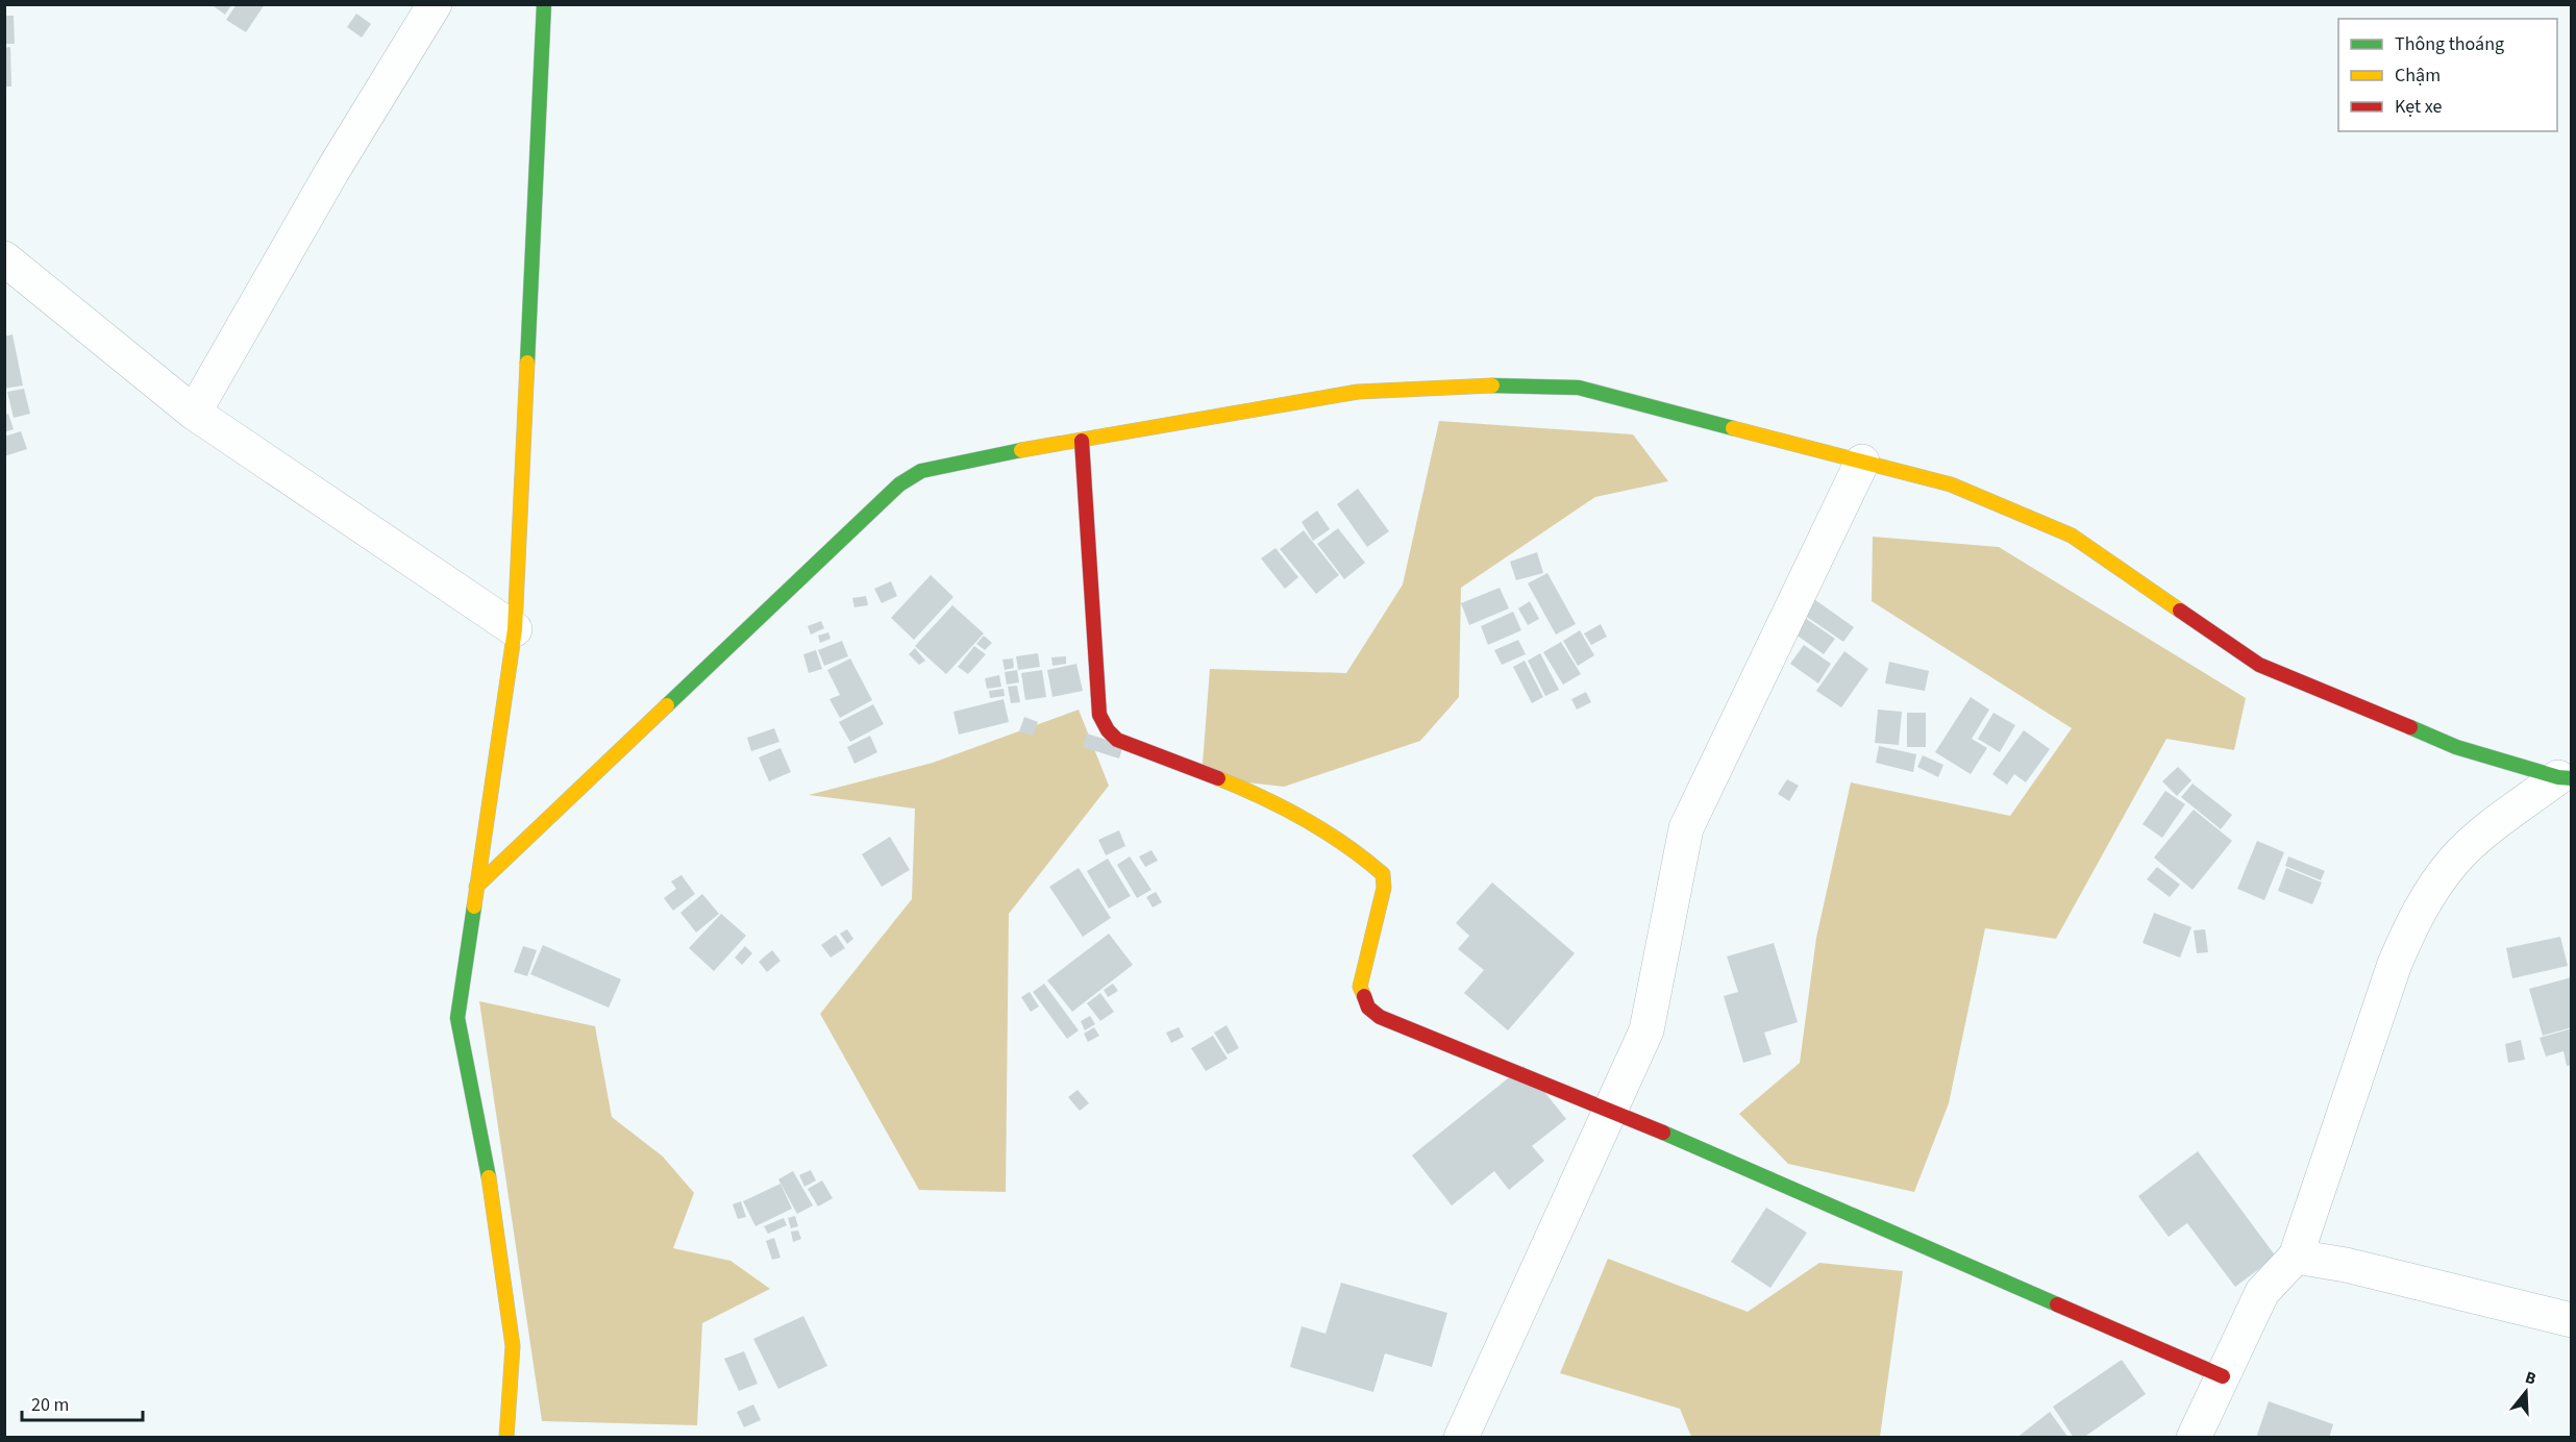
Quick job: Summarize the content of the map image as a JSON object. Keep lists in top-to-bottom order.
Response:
{
  "legend": ["Thông thoáng", "Chậm", "Kẹt xe"],
  "scale_bar": "20 m",
  "north": "top"
}
